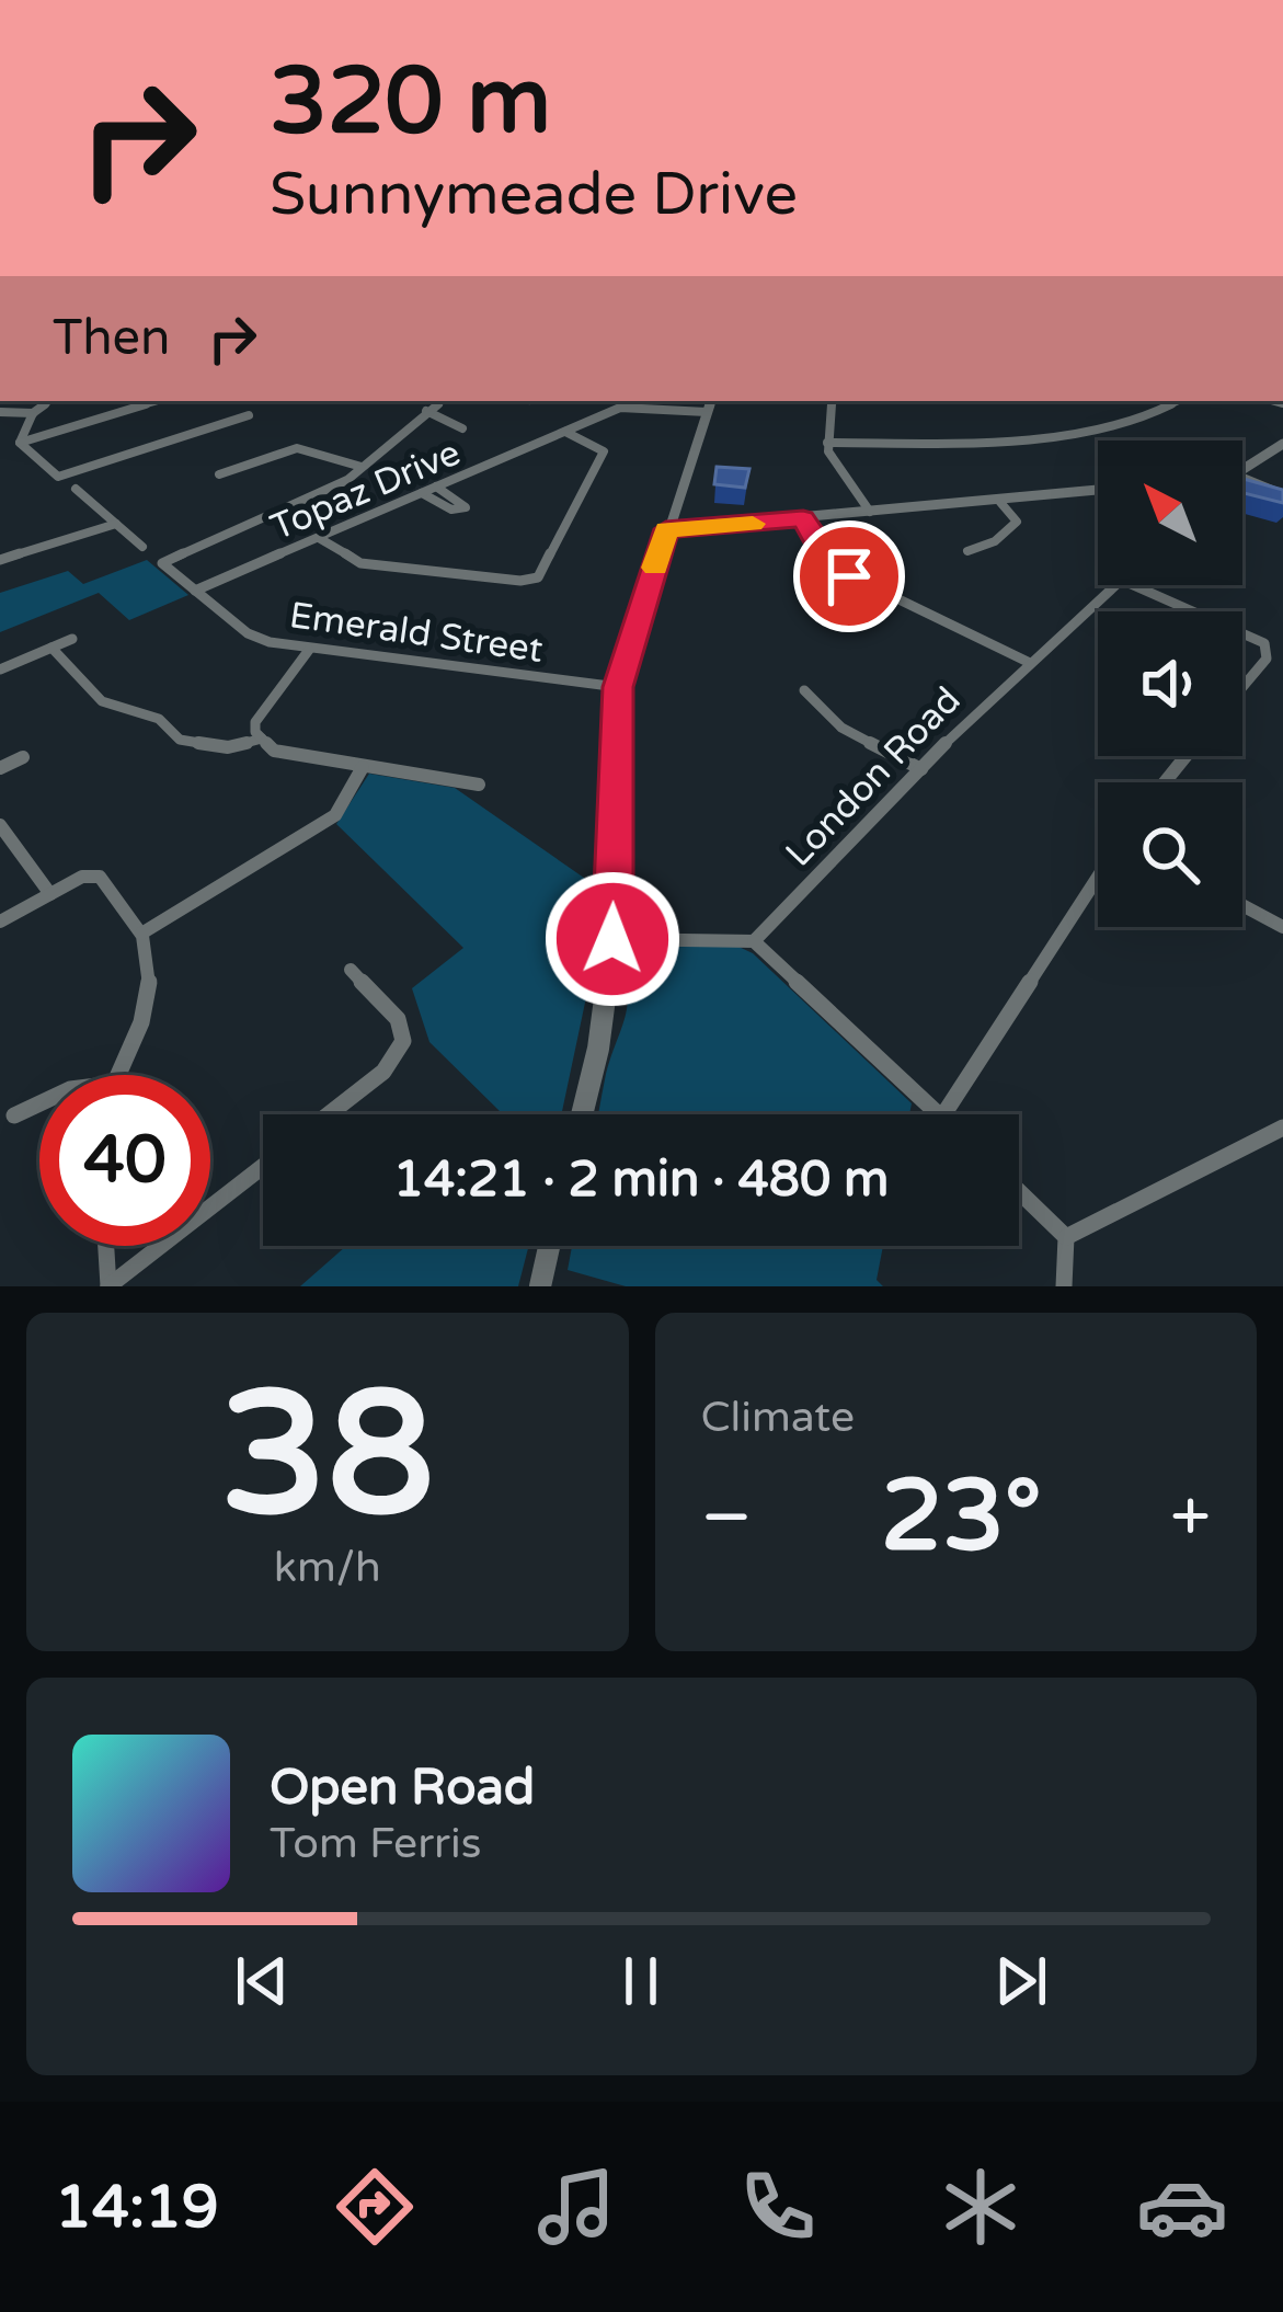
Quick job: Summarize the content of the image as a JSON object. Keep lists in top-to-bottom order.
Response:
{
  "streets": {
    "street": ["Topaz Drive", "Emerald Street", "London Road"]
  },
  "crossings": [
    ["Topaz Drive", "Emerald Street"]
  ],
  "north": "top left",
  "page": {
    "turn": ["320 m", "Sunnymeade Drive"],
    "then": "Then",
    "limit": "40",
    "trip": "14:21 · 2 min · 480 m",
    "tile": [
      ["38", "km/h"],
      "Climate"
    ],
    "heat": ["−", "23°", "+"],
    "song": ["Open Road", "Tom Ferris"],
    "tabs": "14:19"
  }
}
